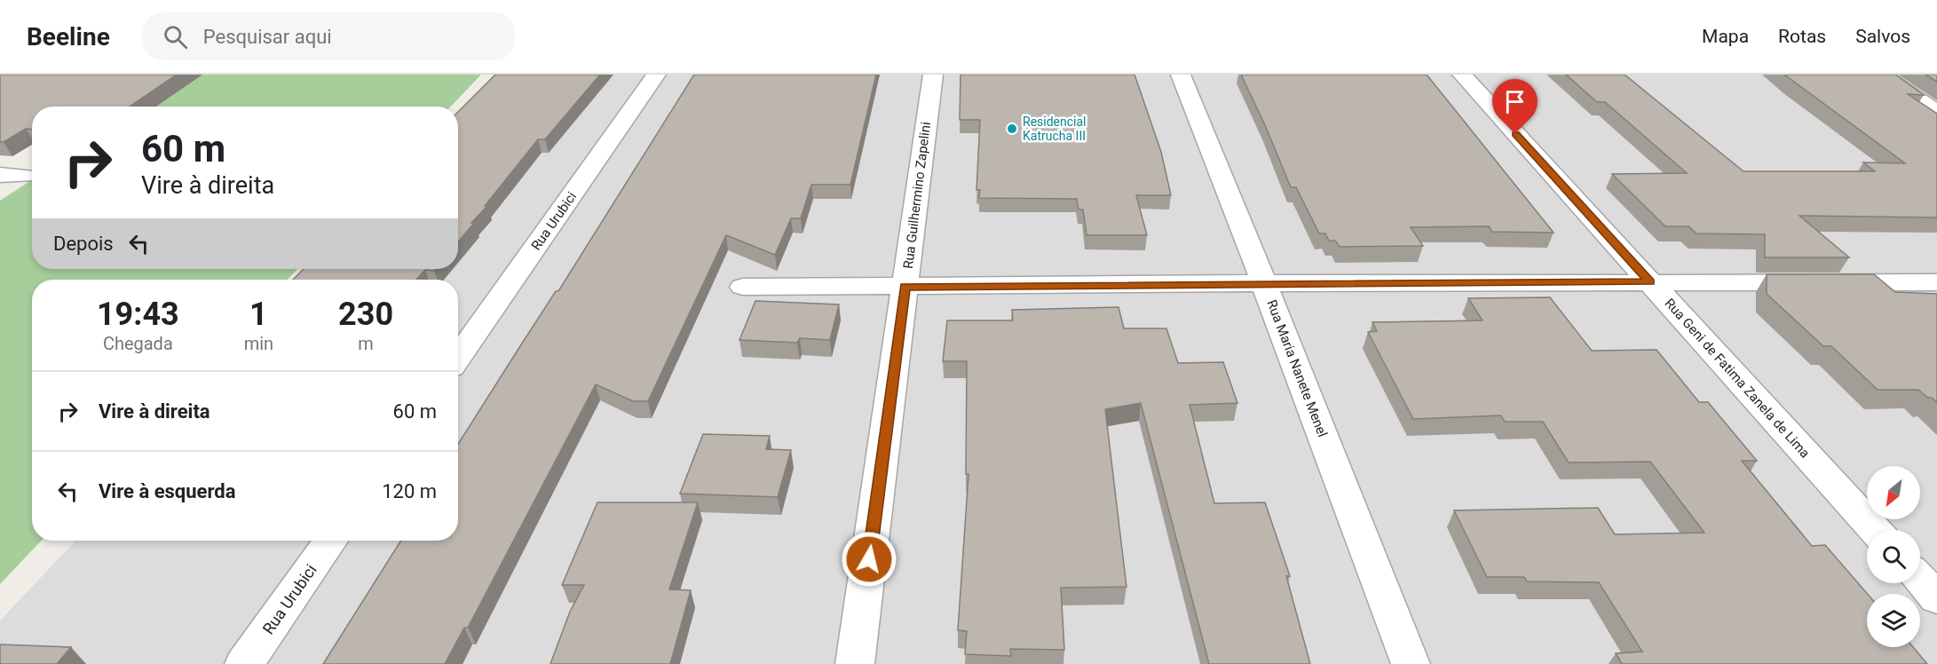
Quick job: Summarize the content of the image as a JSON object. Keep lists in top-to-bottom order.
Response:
{
  "streets": {
    "street": [
      "Rua Guilhermino Zapelini",
      "Rua Urubici",
      "Rua Maria Nanete Menel",
      "Rua Geni de Fatima Zanela de Lima"
    ]
  },
  "places": ["Residencial Katrucha III"],
  "north": "bottom left",
  "page": {
    "header": "Beeline",
    "search": "Pesquisar aqui",
    "nav": ["Mapa", "Rotas", "Salvos"],
    "turn": ["60 m", "Vire à direita"],
    "then": "Depois",
    "eta": [
      "19:43",
      "Chegada",
      "1",
      "min",
      "230",
      "m"
    ],
    "list": [
      {
        "name": "Vire à direita",
        "value": "60 m"
      },
      {
        "name": "Vire à esquerda",
        "value": "120 m"
      }
    ]
  }
}
